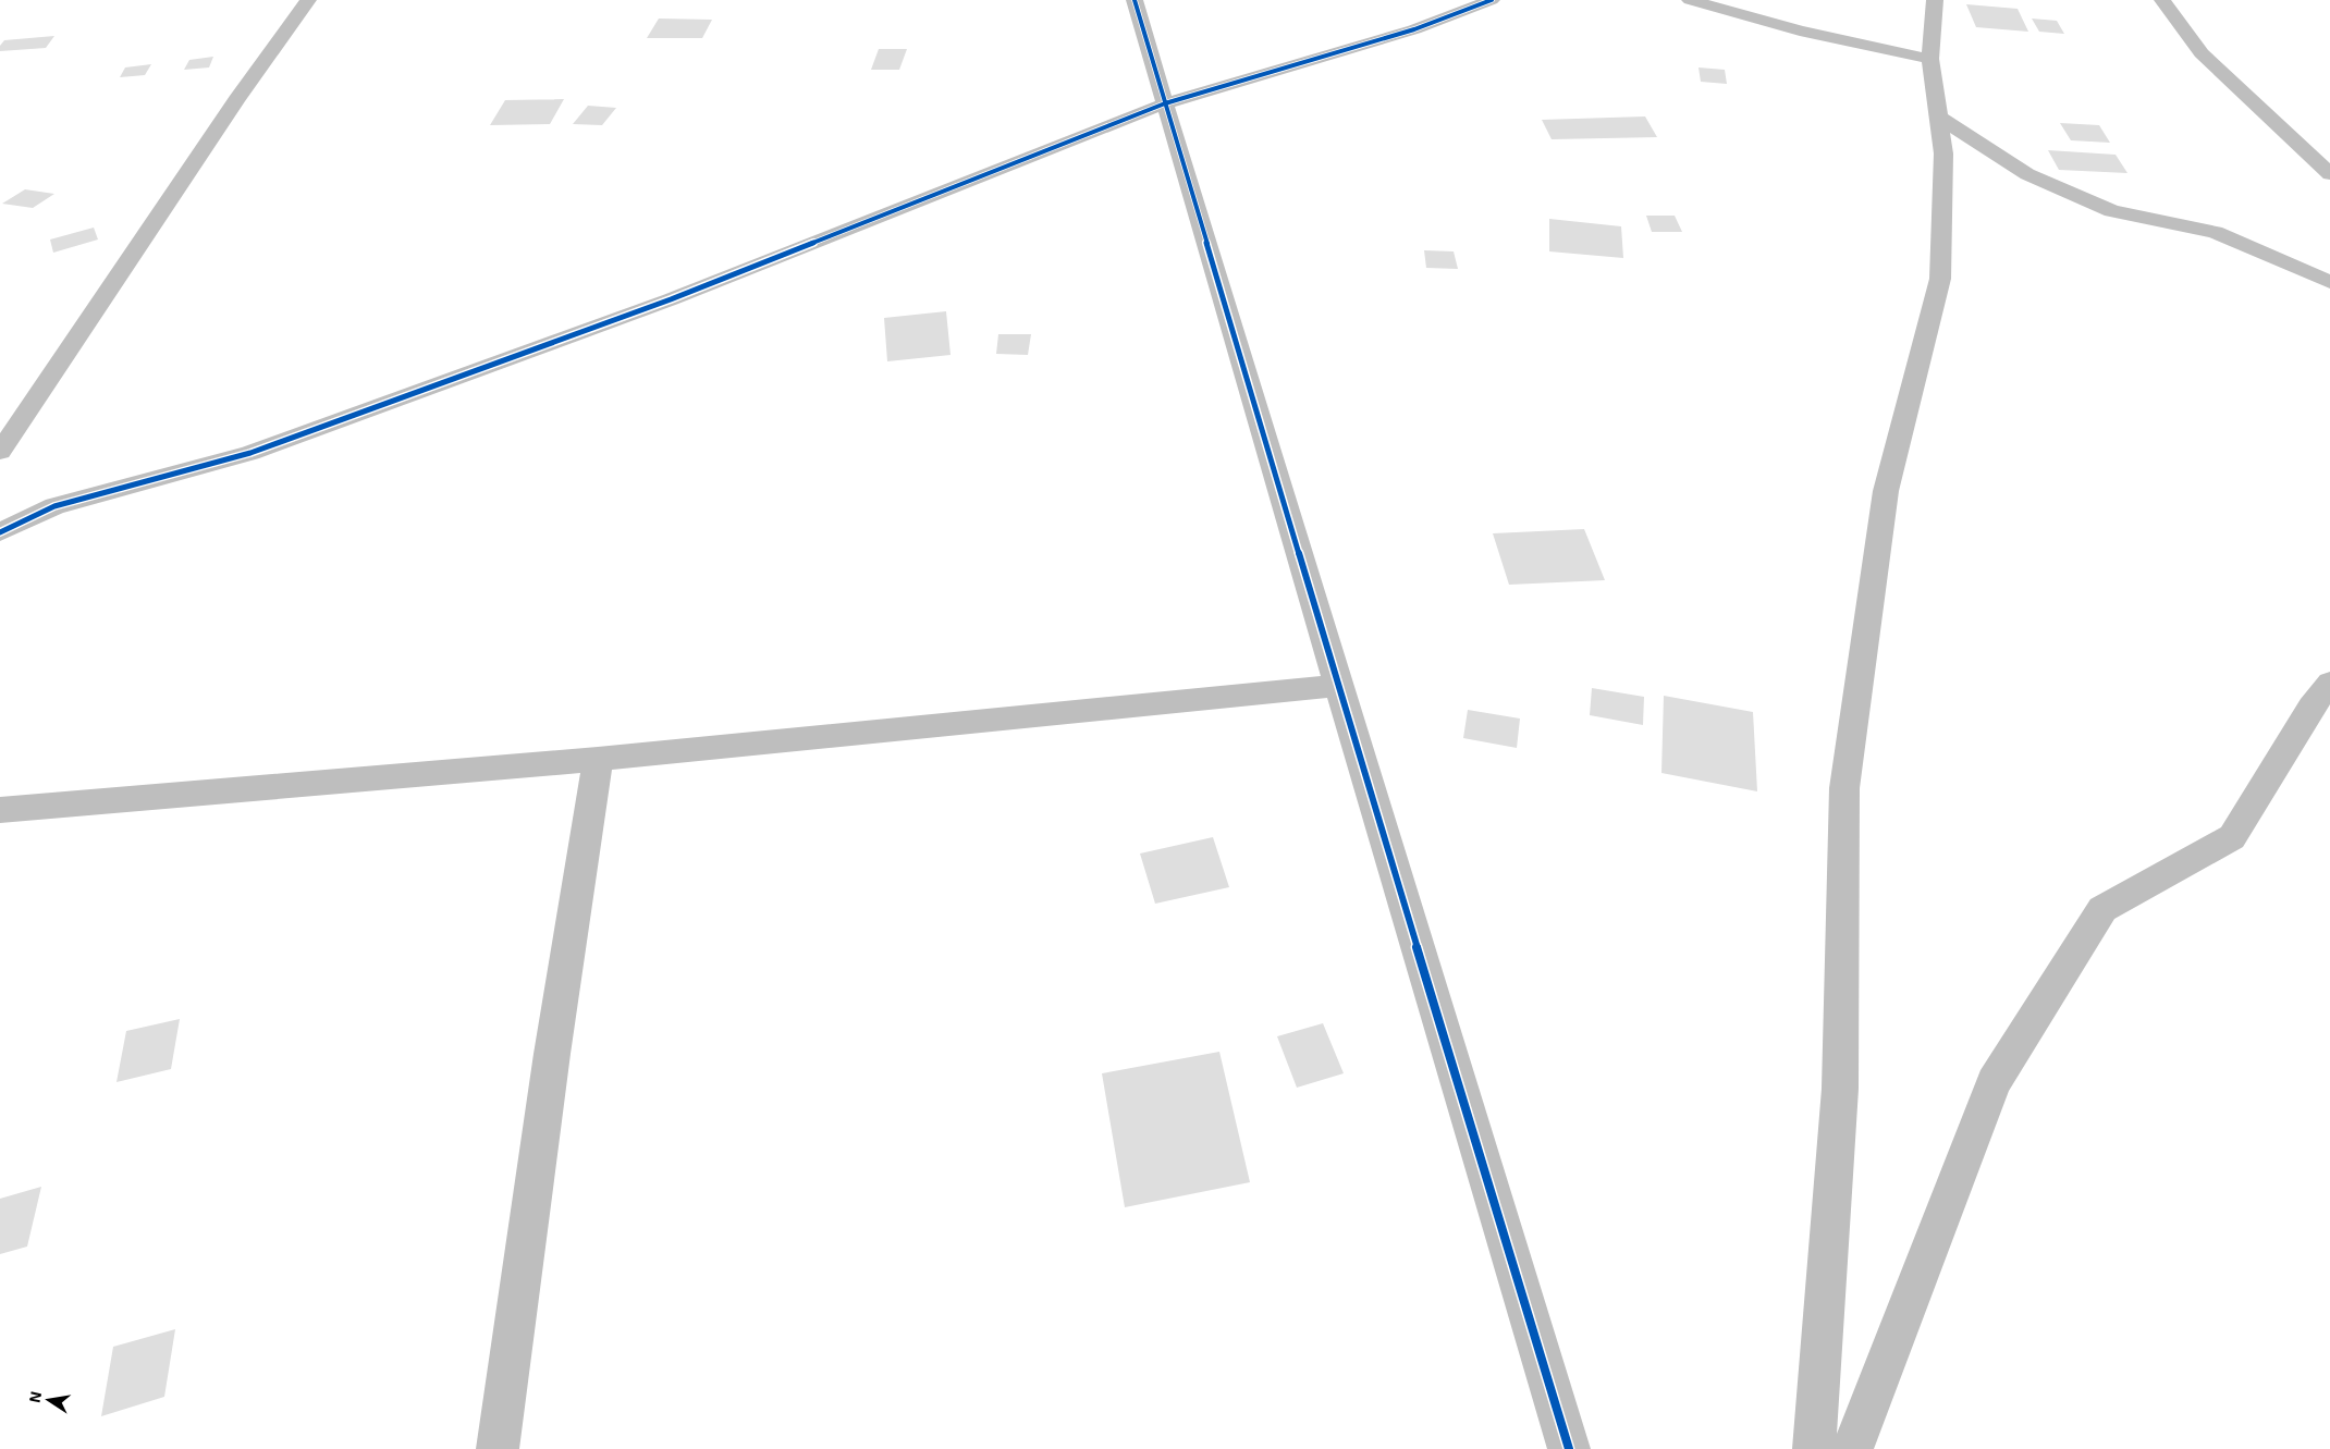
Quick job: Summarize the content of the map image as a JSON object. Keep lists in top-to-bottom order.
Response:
{
  "north": "left"
}
